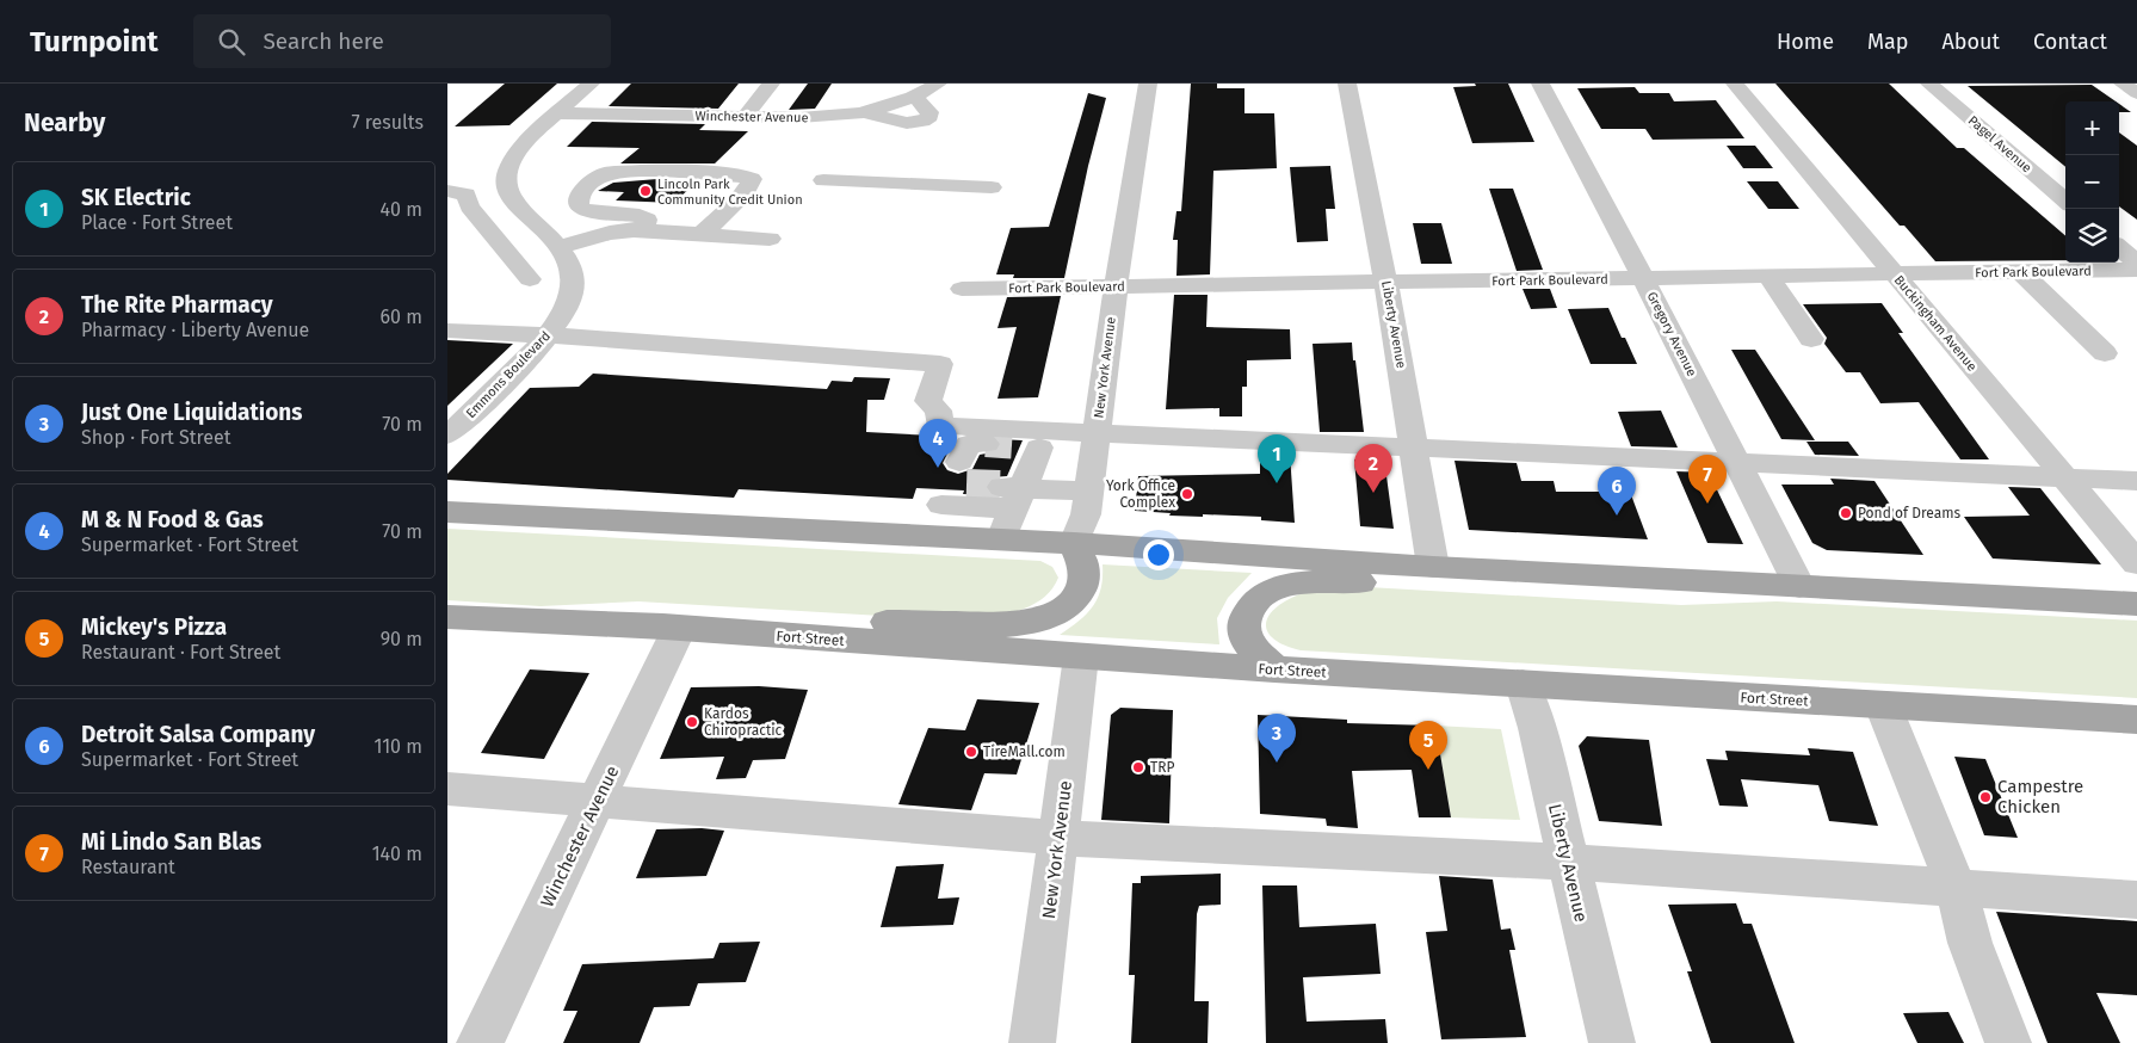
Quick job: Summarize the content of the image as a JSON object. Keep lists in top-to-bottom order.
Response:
{
  "streets": {
    "main road": ["Fort Street"],
    "street": [
      "Winchester Avenue",
      "Pagel Avenue",
      "Fort Park Boulevard",
      "Buckingham Avenue",
      "Liberty Avenue",
      "Gregory Avenue",
      "New York Avenue",
      "Emmons Boulevard"
    ]
  },
  "crossings": [
    ["Winchester Avenue", "Emmons Boulevard"],
    ["Winchester Avenue", "Fort Street"],
    ["Fort Park Boulevard", "Buckingham Avenue"],
    ["Fort Park Boulevard", "Liberty Avenue"],
    ["Fort Park Boulevard", "Gregory Avenue"],
    ["Fort Park Boulevard", "New York Avenue"],
    ["Liberty Avenue", "Fort Street"],
    ["New York Avenue", "Fort Street"]
  ],
  "places": [
    "Lincoln Park Community Credit Union",
    "York Office Complex",
    "Pond of Dreams",
    "Kardos Chiropractic",
    "TireMall.com",
    "TRP",
    "Campestre Chicken"
  ],
  "page": {
    "header": "Turnpoint",
    "search": "Search here",
    "nav": [
      "Home",
      "Map",
      "About",
      "Contact"
    ],
    "heading": ["Nearby", "7 results"],
    "map_buttons": ["+", "−"],
    "list": [
      {
        "mark": "1",
        "name": "SK Electric",
        "note": "Place · Fort Street",
        "value": "40 m"
      },
      {
        "mark": "2",
        "name": "The Rite Pharmacy",
        "note": "Pharmacy · Liberty Avenue",
        "value": "60 m"
      },
      {
        "mark": "3",
        "name": "Just One Liquidations",
        "note": "Shop · Fort Street",
        "value": "70 m"
      },
      {
        "mark": "4",
        "name": "M & N Food & Gas",
        "note": "Supermarket · Fort Street",
        "value": "70 m"
      },
      {
        "mark": "5",
        "name": "Mickey's Pizza",
        "note": "Restaurant · Fort Street",
        "value": "90 m"
      },
      {
        "mark": "6",
        "name": "Detroit Salsa Company",
        "note": "Supermarket · Fort Street",
        "value": "110 m"
      },
      {
        "mark": "7",
        "name": "Mi Lindo San Blas",
        "note": "Restaurant",
        "value": "140 m"
      }
    ],
    "pins": [
      "4",
      "1",
      "2",
      "7",
      "6",
      "3",
      "5"
    ]
  }
}
